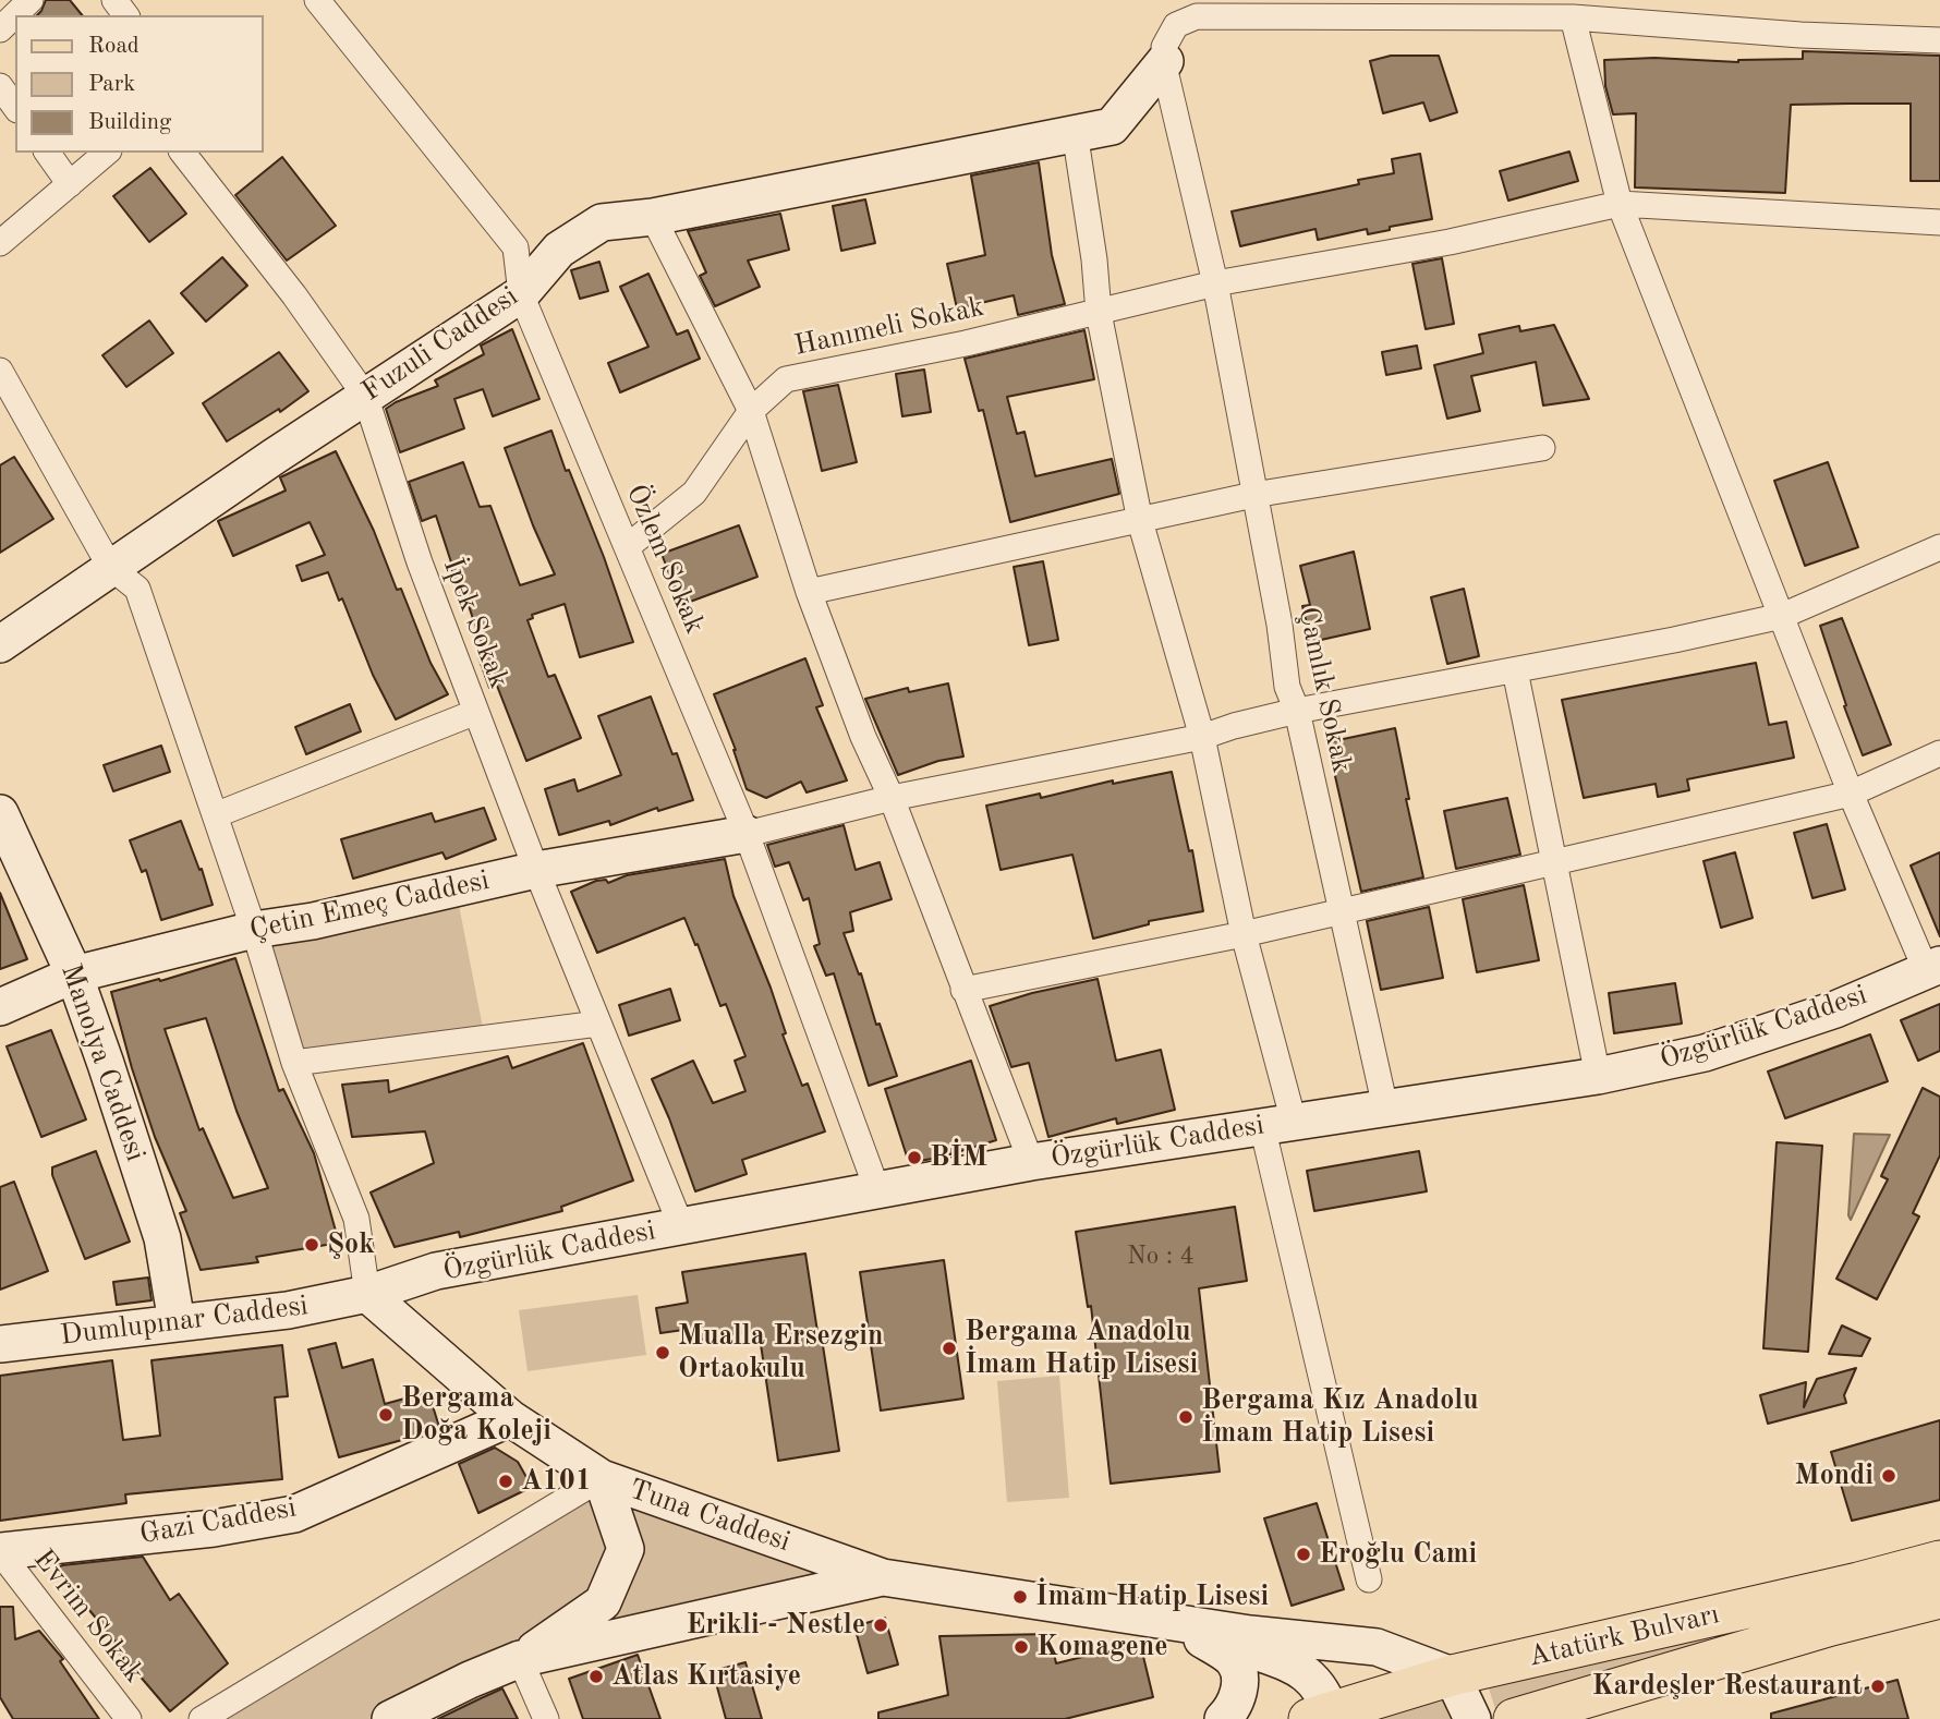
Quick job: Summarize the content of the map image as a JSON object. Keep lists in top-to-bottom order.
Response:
{
  "streets": {
    "main road": ["Atatürk Bulvarı"],
    "street": [
      "Hanımeli Sokak",
      "Fuzuli Caddesi",
      "Özlem Sokak",
      "İpek Sokak",
      "Çamlık Sokak",
      "Çetin Emeç Caddesi",
      "Özgürlük Caddesi",
      "Manolya Caddesi",
      "Dumlupınar Caddesi",
      "Tuna Caddesi",
      "Gazi Caddesi",
      "Evrim Sokak"
    ]
  },
  "crossings": [
    ["Hanımeli Sokak", "Özlem Sokak"],
    ["Hanımeli Sokak", "Çamlık Sokak"],
    ["Fuzuli Caddesi", "Özlem Sokak"],
    ["Fuzuli Caddesi", "İpek Sokak"],
    ["Fuzuli Caddesi", "Çamlık Sokak"],
    ["Özlem Sokak", "Çetin Emeç Caddesi"],
    ["Özlem Sokak", "Özgürlük Caddesi"],
    ["İpek Sokak", "Çetin Emeç Caddesi"],
    ["İpek Sokak", "Özgürlük Caddesi"],
    ["Çamlık Sokak", "Özgürlük Caddesi"],
    ["Çetin Emeç Caddesi", "Manolya Caddesi"],
    ["Özgürlük Caddesi", "Dumlupınar Caddesi"],
    ["Özgürlük Caddesi", "Tuna Caddesi"],
    ["Manolya Caddesi", "Dumlupınar Caddesi"],
    ["Dumlupınar Caddesi", "Tuna Caddesi"],
    ["Tuna Caddesi", "Gazi Caddesi"],
    ["Tuna Caddesi", "Atatürk Bulvarı"],
    ["Gazi Caddesi", "Evrim Sokak"]
  ],
  "places": [
    "BİM",
    "Şok",
    "Bergama Anadolu İmam Hatip Lisesi",
    "Mualla Ersezgin Ortaokulu",
    "Bergama Doğa Koleji",
    "Bergama Kız Anadolu İmam Hatip Lisesi",
    "Mondi",
    "A101",
    "Eroğlu Cami",
    "İmam Hatip Lisesi",
    "Erikli - Nestle",
    "Komagene",
    "Atlas Kırtasiye",
    "Kardeşler Restaurant"
  ],
  "house_numbers": ["No : 4"],
  "legend": ["Road", "Park", "Building"]
}
